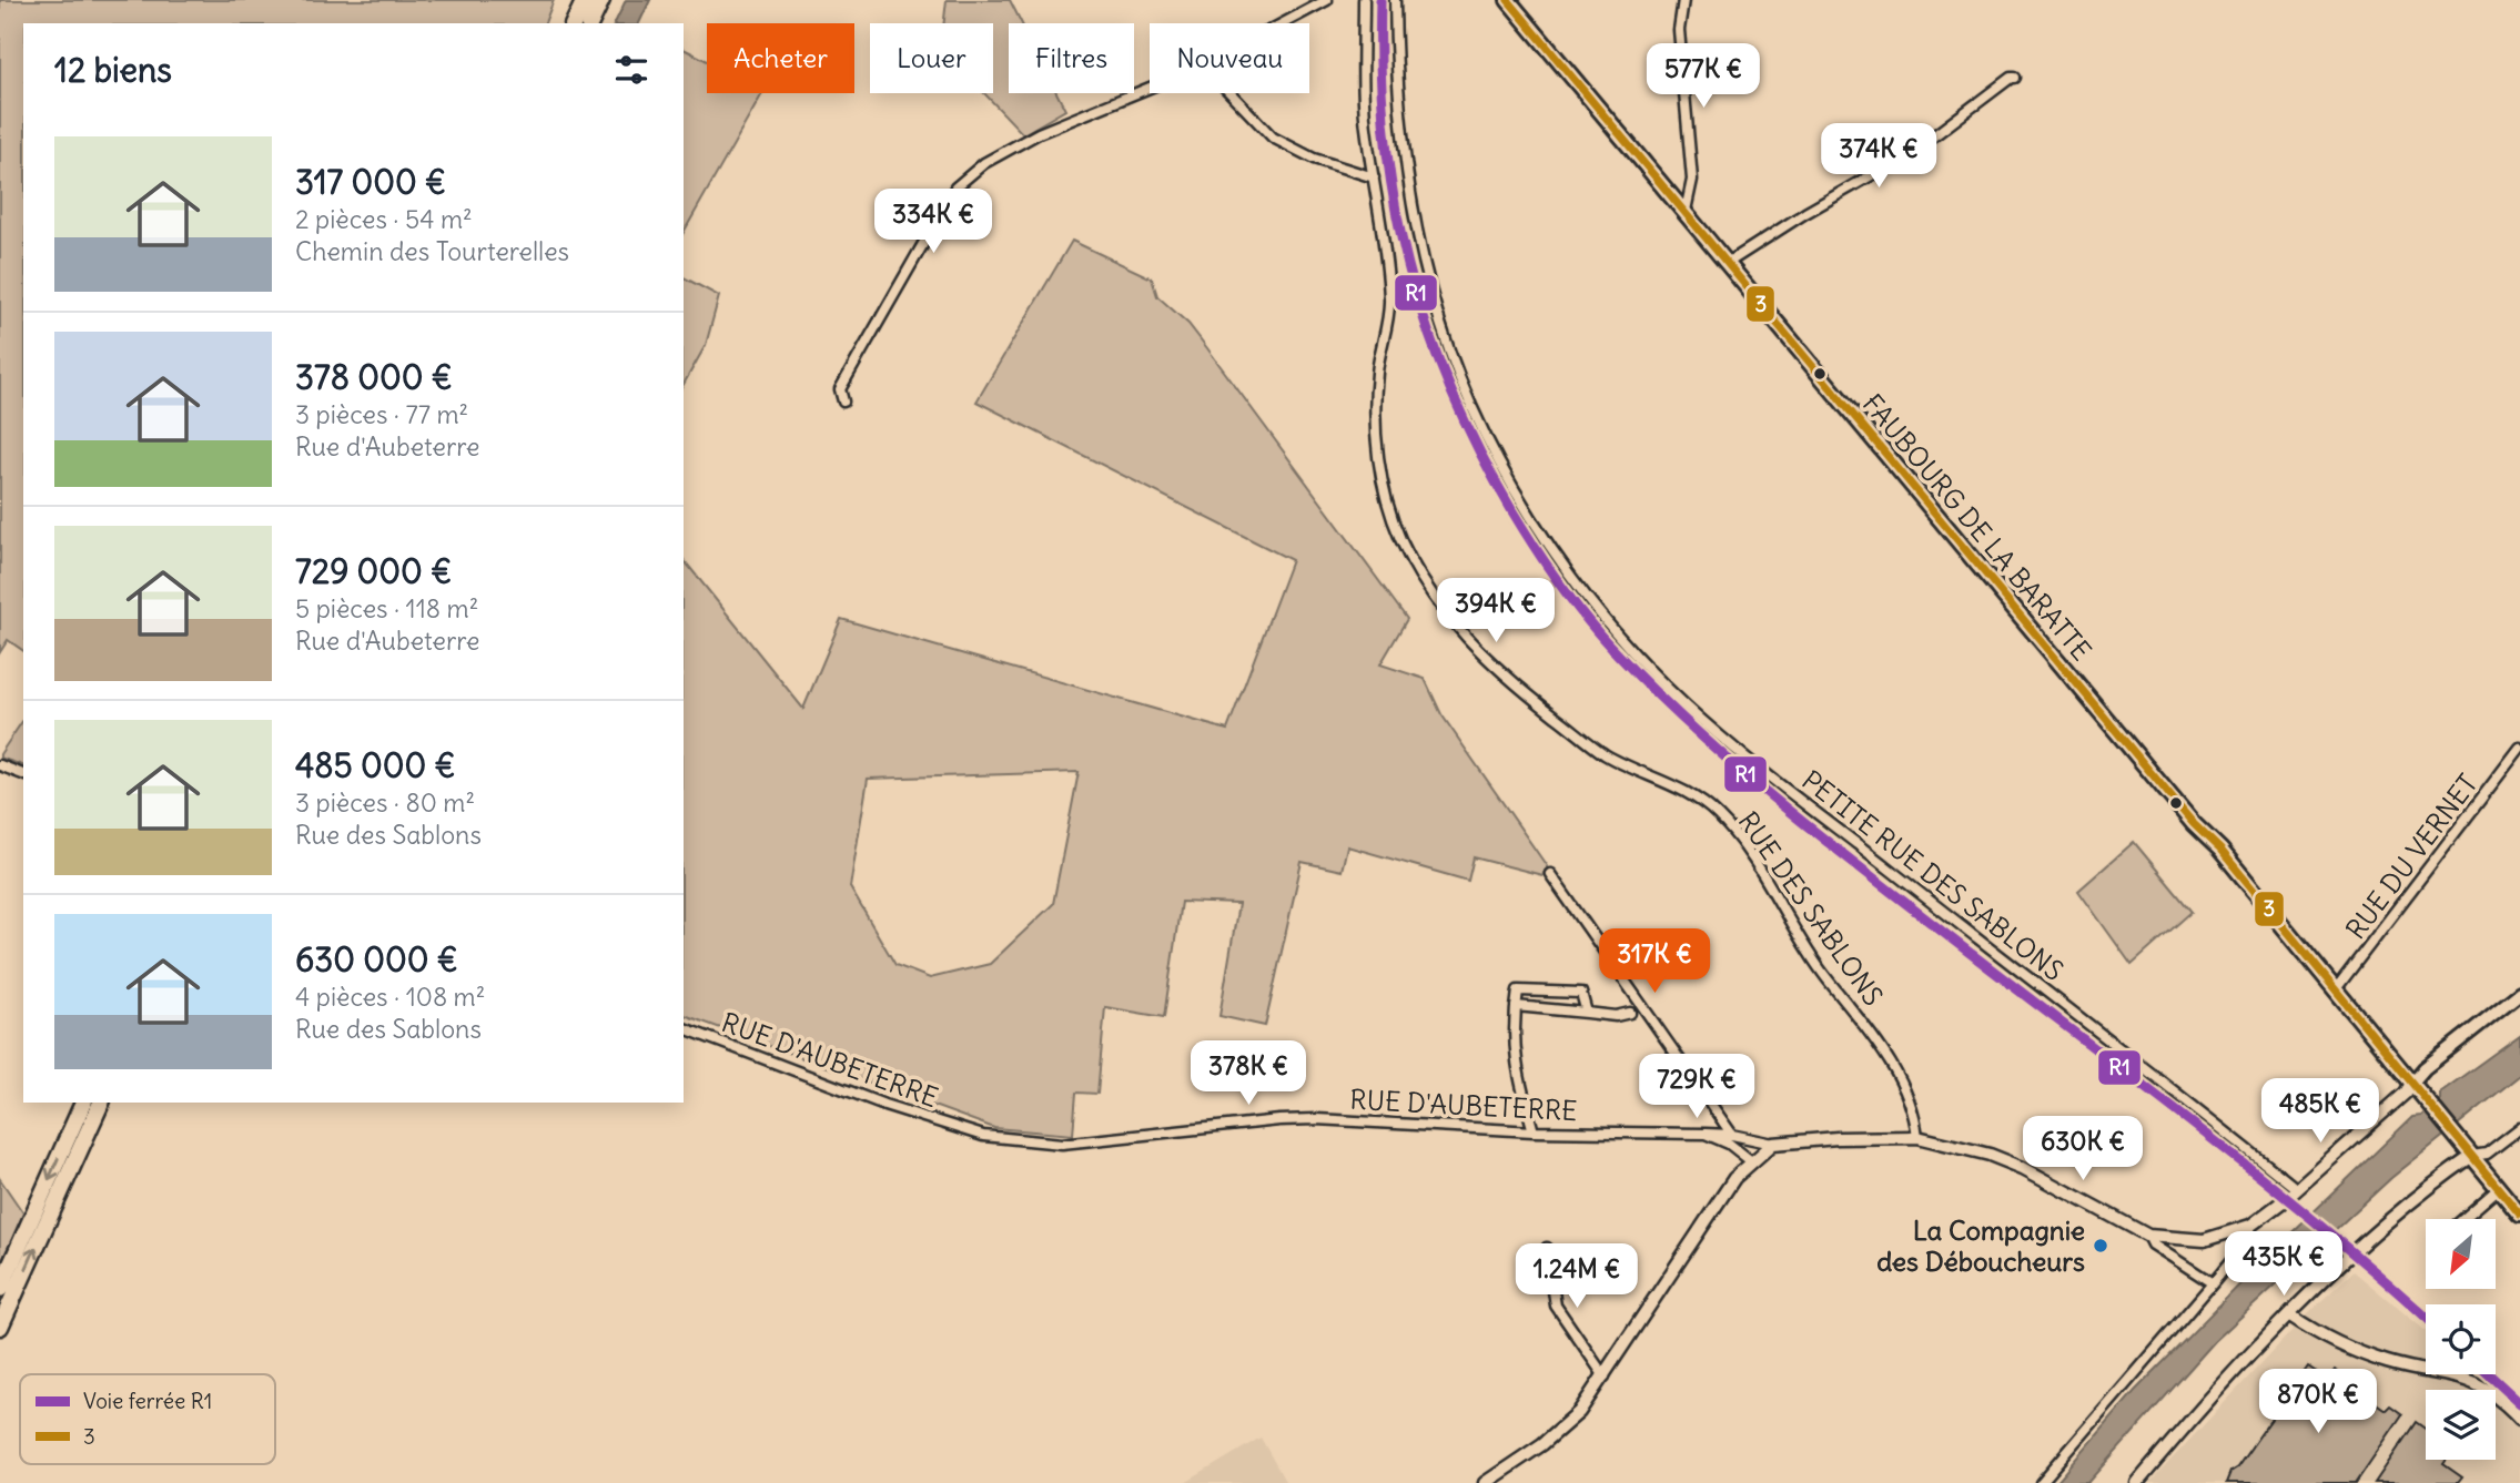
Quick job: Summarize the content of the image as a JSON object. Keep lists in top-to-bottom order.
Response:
{
  "streets": {
    "main road": ["FAUBOURG DE LA BARATTE"],
    "street": [
      "RUE DU VERNET",
      "PETITE RUE DES SABLONS",
      "RUE DES SABLONS",
      "RUE D'AUBETERRE"
    ]
  },
  "crossings": [
    ["FAUBOURG DE LA BARATTE", "RUE DU VERNET"]
  ],
  "places": ["La Compagnie des Déboucheurs"],
  "lines": ["rail line R1", "transit line 3"],
  "legend": ["Voie ferrée R1", "3"],
  "north": "bottom left",
  "page": {
    "chip": [
      "Acheter",
      "Louer",
      "Filtres",
      "Nouveau"
    ],
    "heading": "12 biens",
    "price": [
      "577K €",
      "374K €",
      "334K €",
      "394K €",
      "317K €",
      "378K €",
      "729K €",
      "485K €",
      "630K €",
      "435K €",
      "1.24M €",
      "870K €"
    ],
    "list": [
      {
        "name": "317 000 €",
        "note": "2 pièces · 54 m² · Chemin des Tourterelles"
      },
      {
        "name": "378 000 €",
        "note": "3 pièces · 77 m² · Rue d'Aubeterre"
      },
      {
        "name": "729 000 €",
        "note": "5 pièces · 118 m² · Rue d'Aubeterre"
      },
      {
        "name": "485 000 €",
        "note": "3 pièces · 80 m² · Rue des Sablons"
      },
      {
        "name": "630 000 €",
        "note": "4 pièces · 108 m² · Rue des Sablons"
      }
    ]
  }
}
